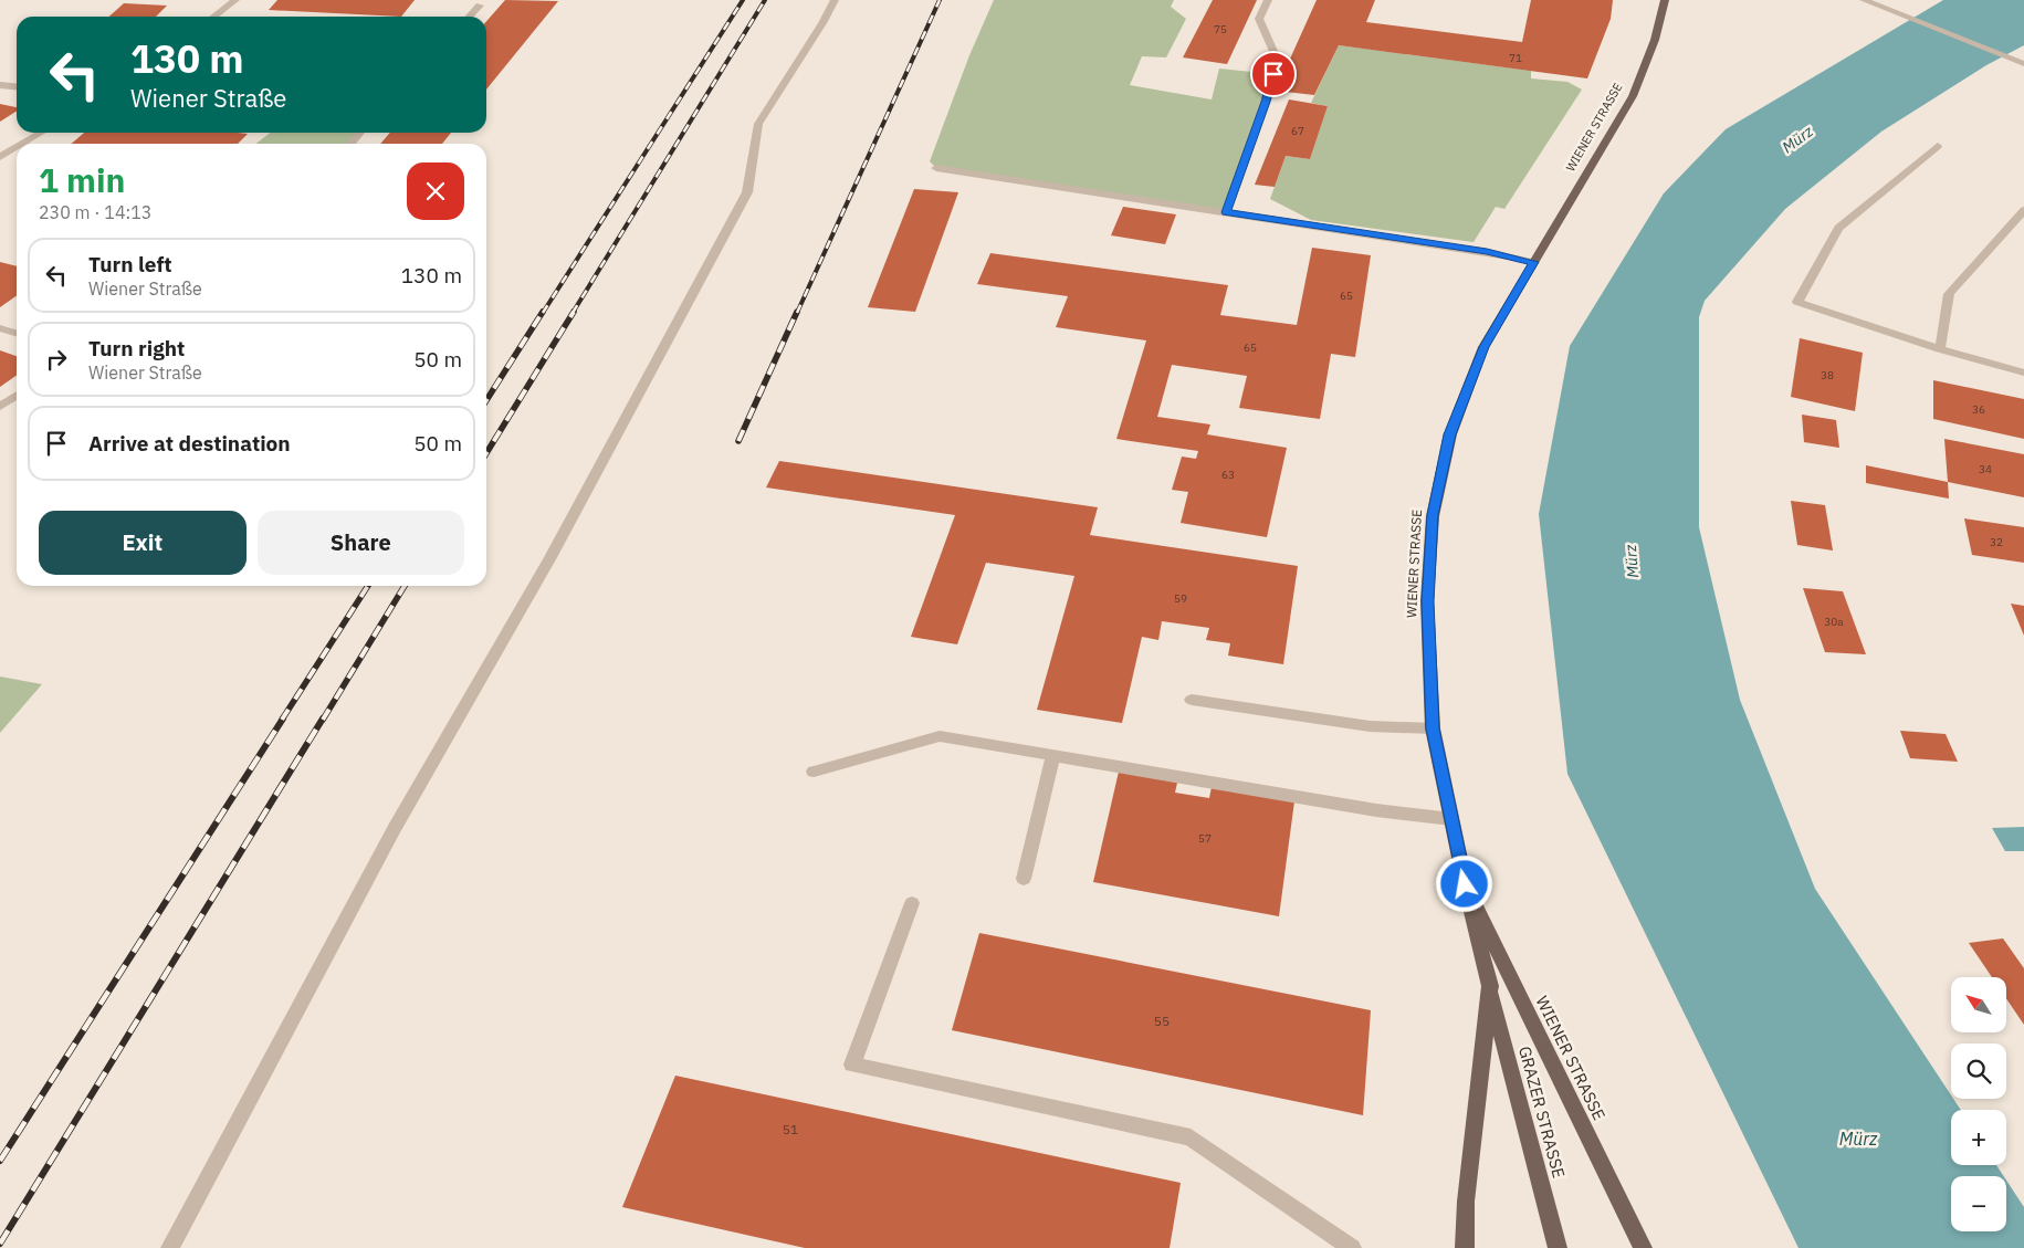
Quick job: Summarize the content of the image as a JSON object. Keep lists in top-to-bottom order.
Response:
{
  "streets": {
    "main road": ["WIENER STRASSE", "GRAZER STRASSE"]
  },
  "crossings": [
    ["WIENER STRASSE", "GRAZER STRASSE"]
  ],
  "water": ["Mürz"],
  "house_numbers": [
    "75",
    "71",
    "67",
    "65",
    "65",
    "38",
    "36",
    "34",
    "63",
    "32",
    "59",
    "30a",
    "57",
    "55",
    "51"
  ],
  "north": "top left",
  "page": {
    "turn": ["130 m", "Wiener Straße"],
    "heading": ["1 min", "230 m · 14:13"],
    "list": [
      {
        "name": "Turn left",
        "note": "Wiener Straße",
        "value": "130 m"
      },
      {
        "name": "Turn right",
        "note": "Wiener Straße",
        "value": "50 m"
      },
      {
        "name": "Arrive at destination",
        "value": "50 m"
      }
    ],
    "buttons": ["Exit", "Share"],
    "map_buttons": ["+", "−"]
  }
}
